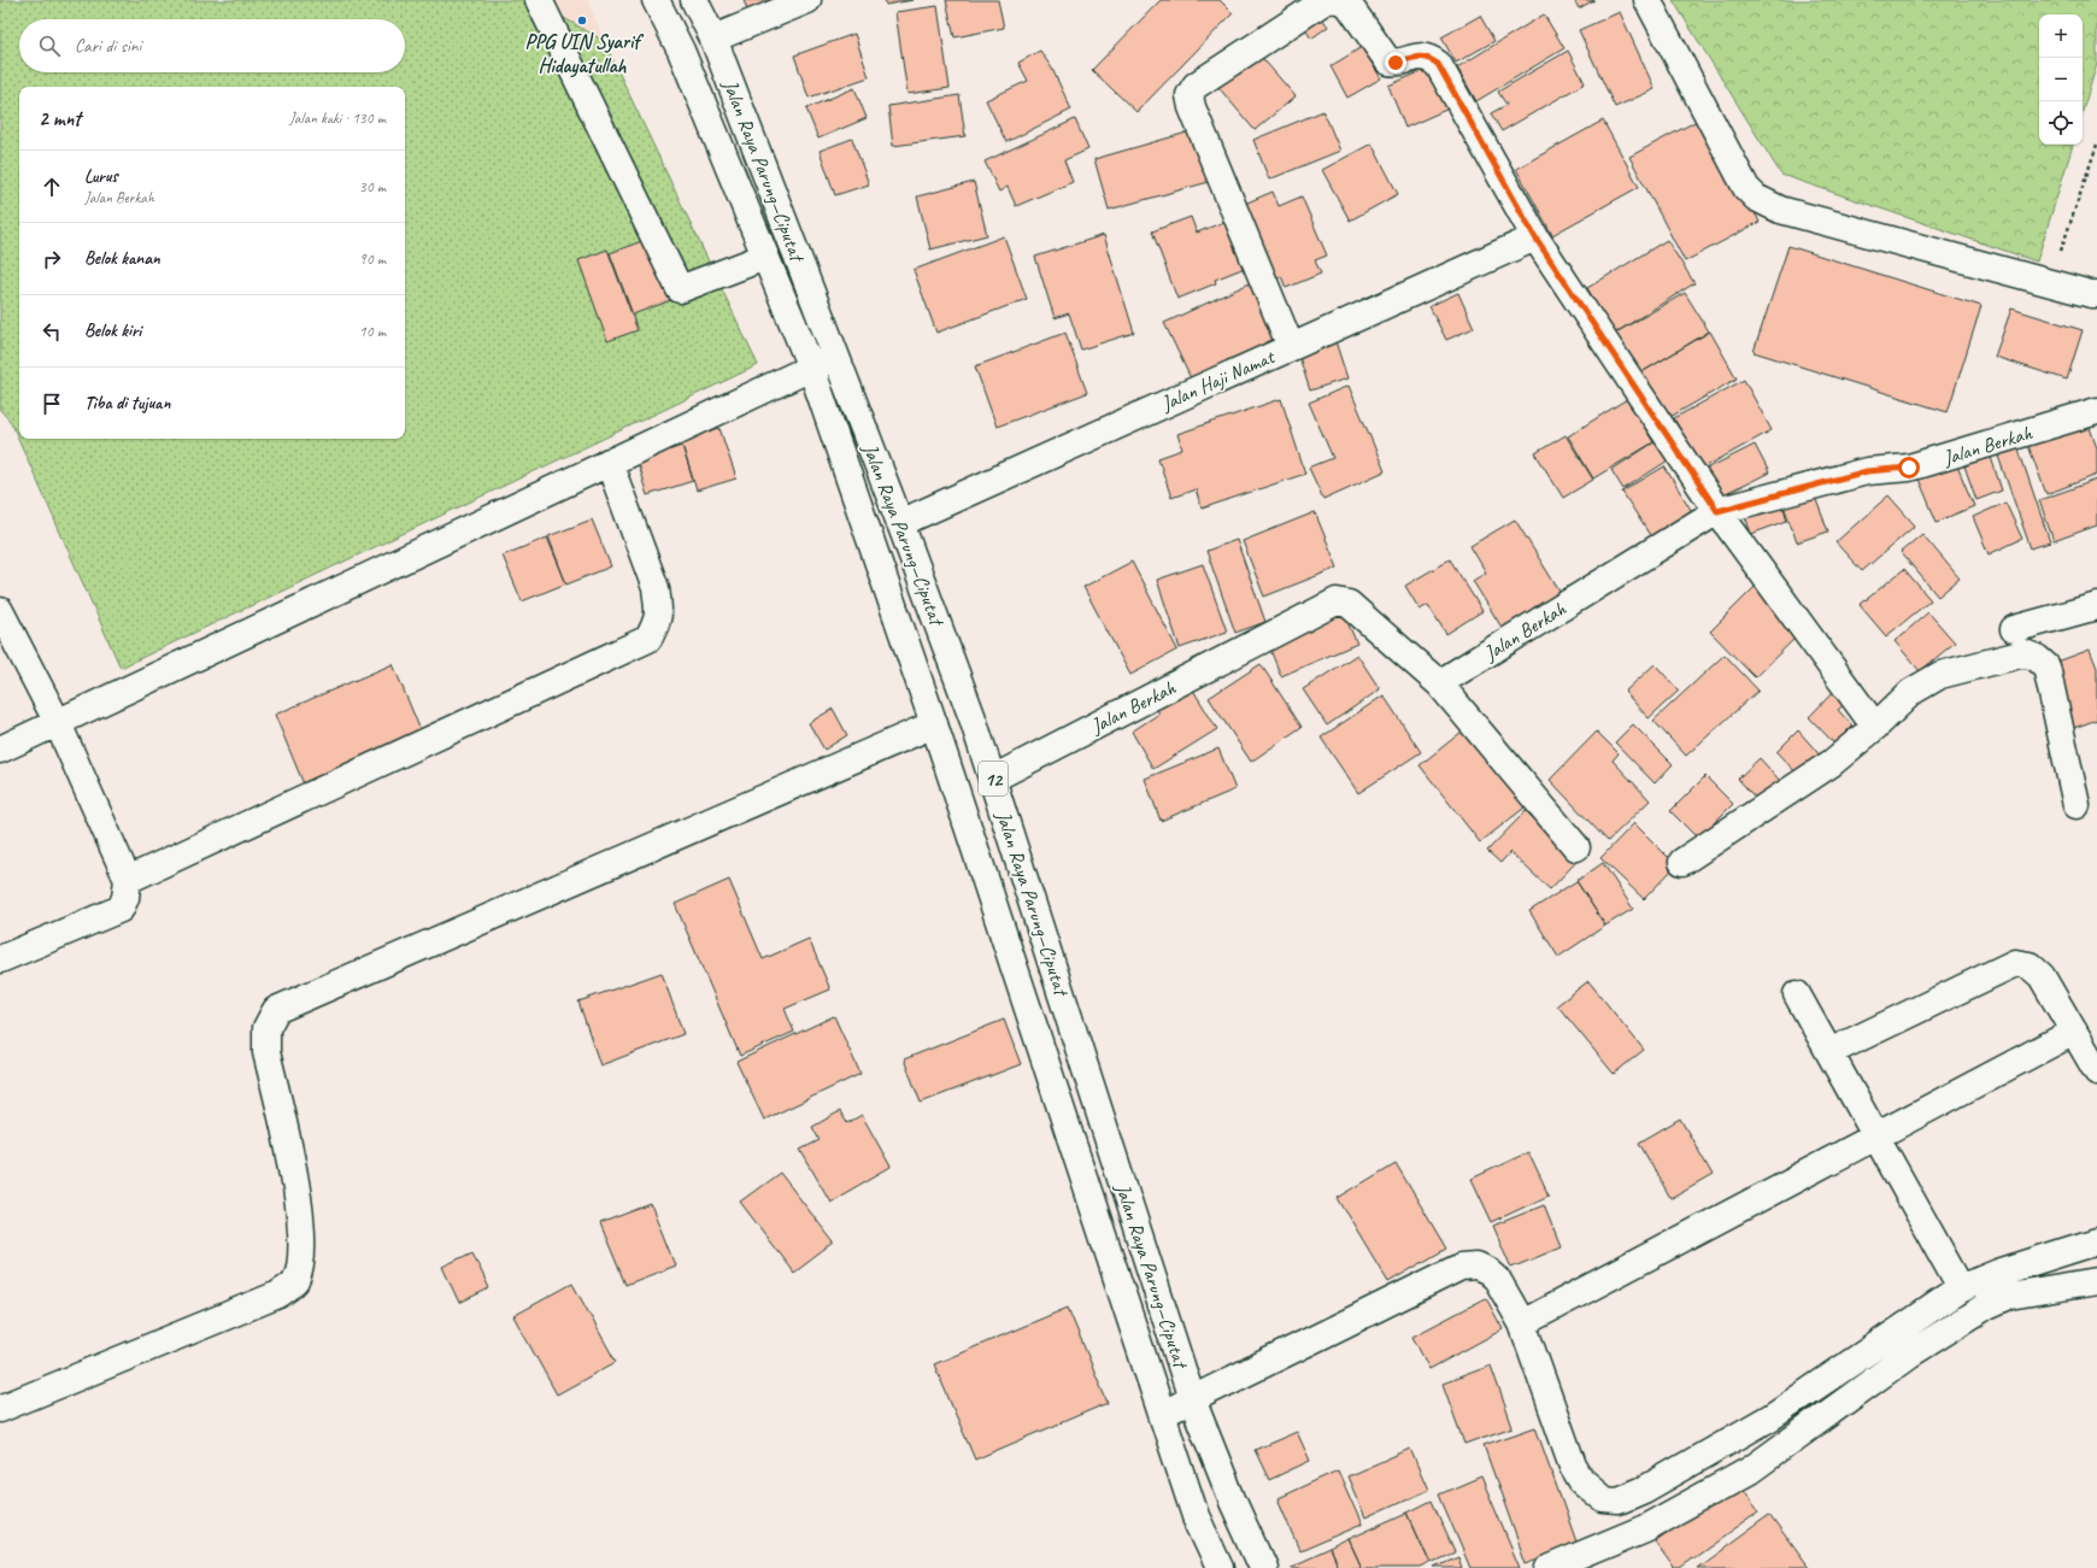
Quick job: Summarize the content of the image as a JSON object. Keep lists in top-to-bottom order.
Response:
{
  "streets": {
    "main road": [
      "Jalan Raya Parung—Ciputat",
      "Jalan Haji Namat",
      "Jalan Berkah",
      "12"
    ]
  },
  "crossings": [
    ["Jalan Raya Parung—Ciputat", "Jalan Haji Namat"],
    ["Jalan Raya Parung—Ciputat", "Jalan Berkah"]
  ],
  "places": ["PPG UIN Syarif Hidayatullah"],
  "page": {
    "map_buttons": ["+", "−"],
    "search": "Cari di sini",
    "heading": ["2 mnt", "Jalan kaki · 130 m"],
    "list": [
      ["Lurus", "Jalan Berkah", "30 m"],
      ["Belok kanan", "90 m"],
      ["Belok kiri", "10 m"],
      "Tiba di tujuan"
    ]
  }
}
